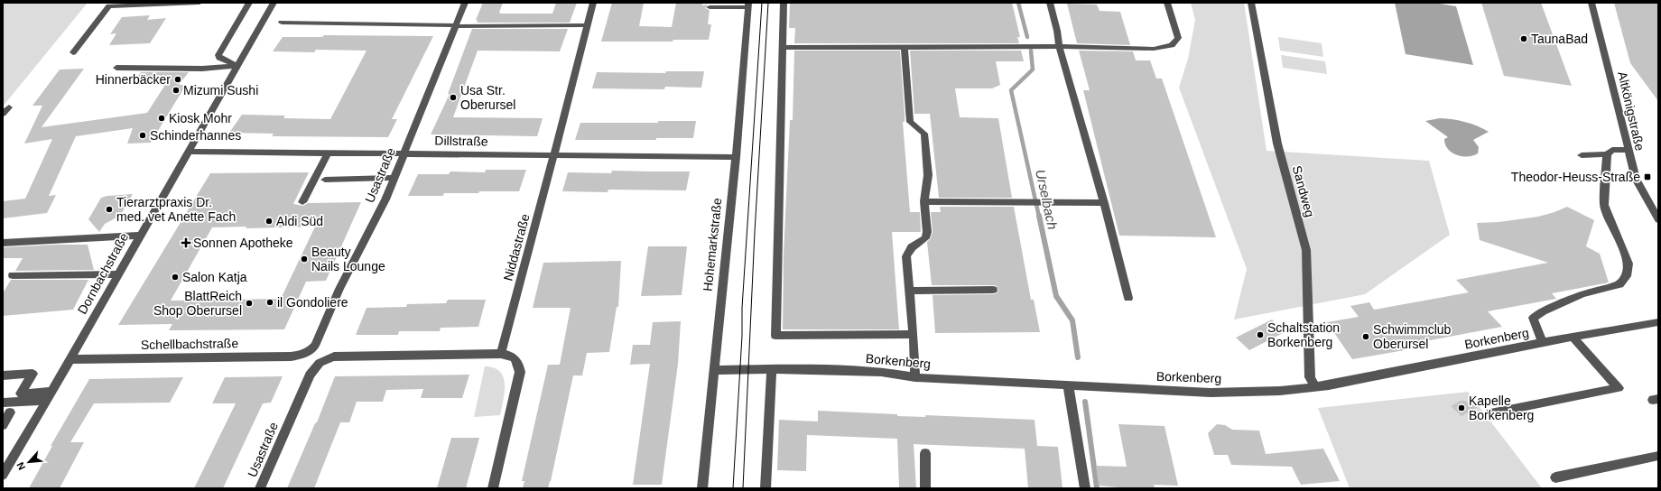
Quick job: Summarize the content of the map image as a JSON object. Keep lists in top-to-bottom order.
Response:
{
  "streets": {
    "street": [
      "Altkönigstraße",
      "Dillstraße",
      "Usastraße",
      "Sandweg",
      "Hohemarkstraße",
      "Niddastraße",
      "Dornbachstraße",
      "Borkenberg",
      "Schellbachstraße"
    ]
  },
  "crossings": [
    ["Dillstraße", "Usastraße"],
    ["Dillstraße", "Hohemarkstraße"],
    ["Dillstraße", "Niddastraße"],
    ["Dillstraße", "Dornbachstraße"],
    ["Usastraße", "Niddastraße"],
    ["Usastraße", "Schellbachstraße"],
    ["Sandweg", "Borkenberg"],
    ["Hohemarkstraße", "Borkenberg"],
    ["Dornbachstraße", "Schellbachstraße"]
  ],
  "water": ["Urselbach"],
  "places": {
    "other": [
      "TaunaBad",
      "Hinnerbäcker",
      "Mizumi Sushi",
      "Usa Str. Oberursel",
      "Kiosk Mohr",
      "Schinderhannes",
      "Tierarztpraxis Dr. med. vet Anette Fach",
      "Aldi Süd",
      "Beauty Nails Lounge",
      "Salon Katja",
      "il Gondoliere",
      "BlattReich Shop Oberursel",
      "Schaltstation Borkenberg",
      "Schwimmclub Oberursel",
      "Kapelle Borkenberg"
    ],
    "transit": ["Theodor-Heuss-Straße"],
    "health": ["Sonnen Apotheke"]
  },
  "north": "bottom left"
}
